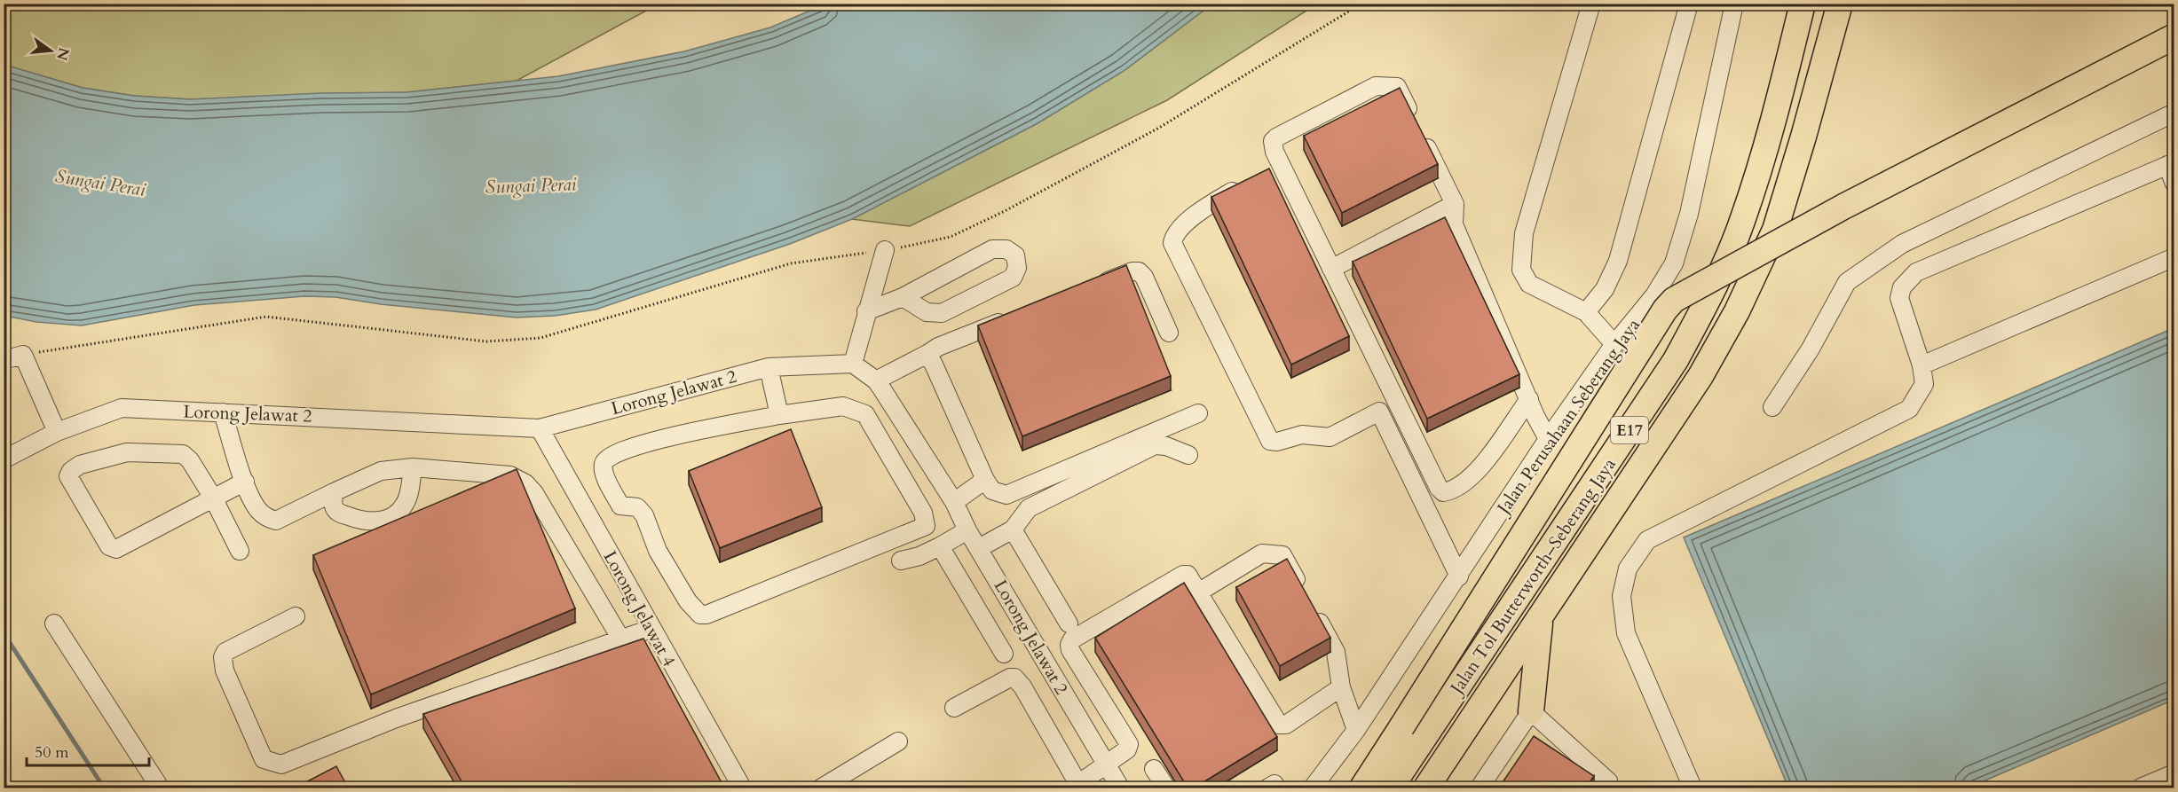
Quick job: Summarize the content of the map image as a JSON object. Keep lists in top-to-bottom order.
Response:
{
  "streets": {
    "highway": ["E17", "Jalan Tol Butterworth–Seberang Jaya"],
    "street": ["Lorong Jelawat 2", "Jalan Perusahaan Seberang Jaya", "Lorong Jelawat 4"]
  },
  "crossings": [
    ["Lorong Jelawat 2", "Lorong Jelawat 4"]
  ],
  "water": ["Sungai Perai"],
  "scale_bar": "50 m",
  "north": "right"
}
